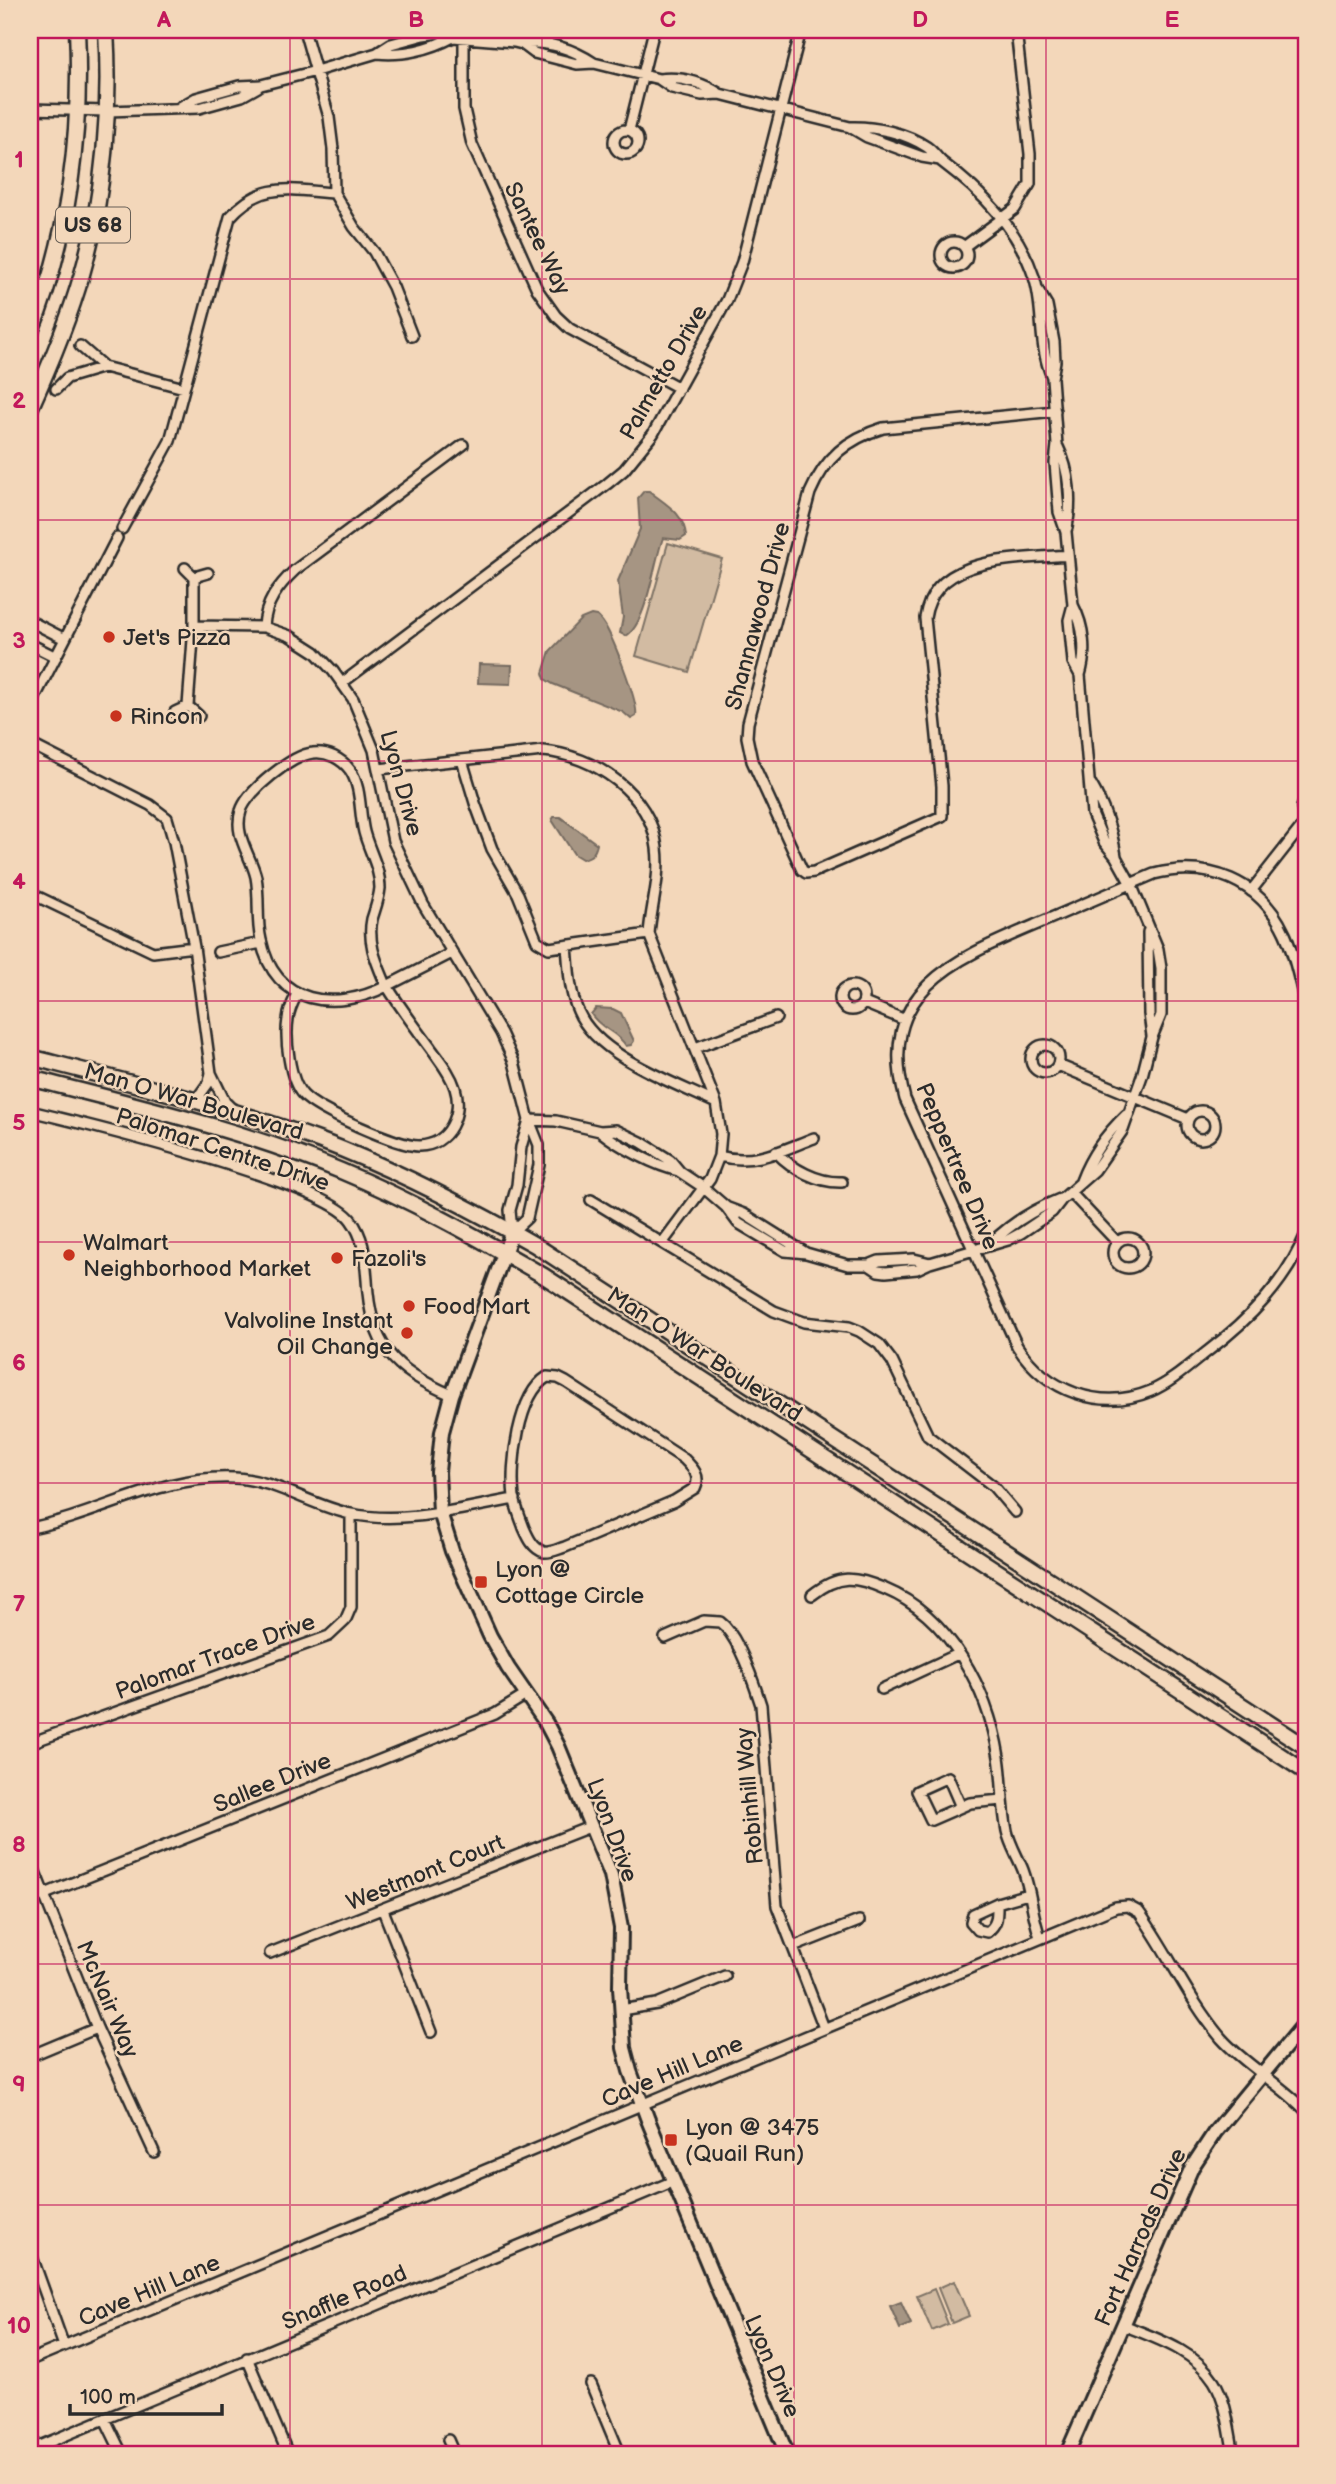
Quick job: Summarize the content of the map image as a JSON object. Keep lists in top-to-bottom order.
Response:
{
  "streets": {
    "main road": ["US 68", "Man O War Boulevard"],
    "street": [
      "Santee Way",
      "Palmetto Drive",
      "Shannawood Drive",
      "Lyon Drive",
      "Palomar Centre Drive",
      "Peppertree Drive",
      "Palomar Trace Drive",
      "Sallee Drive",
      "Robinhill Way",
      "Westmont Court",
      "McNair Way",
      "Cave Hill Lane",
      "Fort Harrods Drive",
      "Snaffle Road"
    ]
  },
  "crossings": [
    ["Santee Way", "Palmetto Drive"],
    ["Palmetto Drive", "Lyon Drive"],
    ["Lyon Drive", "Man O War Boulevard"],
    ["Lyon Drive", "Palomar Centre Drive"],
    ["Lyon Drive", "Sallee Drive"],
    ["Lyon Drive", "Westmont Court"],
    ["Lyon Drive", "Cave Hill Lane"],
    ["Lyon Drive", "Snaffle Road"],
    ["Sallee Drive", "McNair Way"],
    ["Robinhill Way", "Cave Hill Lane"],
    ["Cave Hill Lane", "Fort Harrods Drive"]
  ],
  "places": {
    "other": [
      "Jet's Pizza",
      "Rincon",
      "Walmart Neighborhood Market",
      "Fazoli's",
      "Food Mart",
      "Valvoline Instant Oil Change"
    ],
    "transit": ["Lyon @ Cottage Circle", "Lyon @ 3475 (Quail Run)"]
  },
  "scale_bar": "100 m",
  "grid": {
    "columns": [
      "A",
      "B",
      "C",
      "D",
      "E"
    ],
    "rows": [
      "1",
      "2",
      "3",
      "4",
      "5",
      "6",
      "7",
      "8",
      "9",
      "10"
    ]
  }
}
